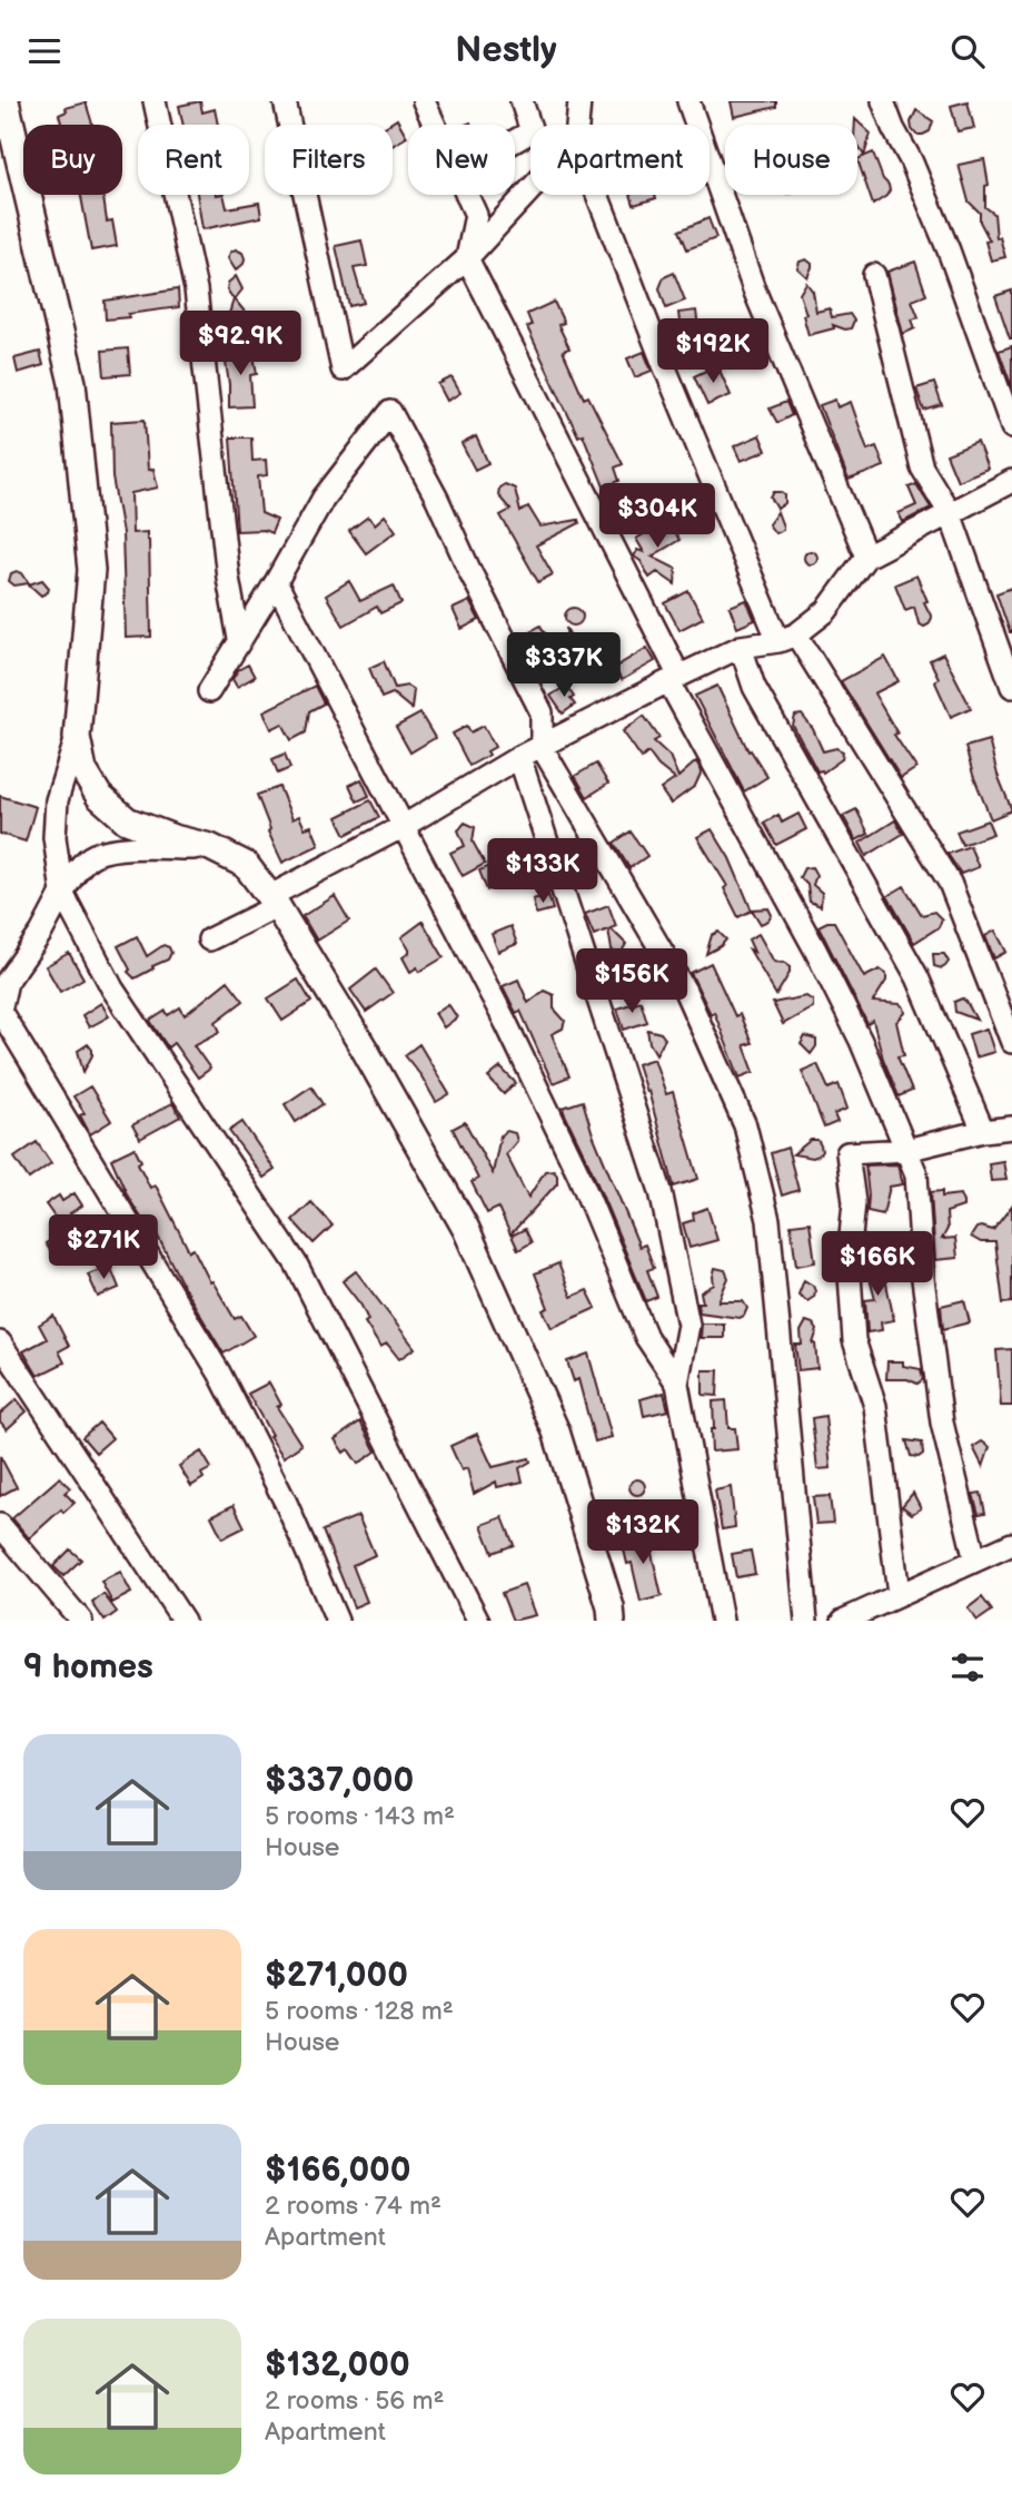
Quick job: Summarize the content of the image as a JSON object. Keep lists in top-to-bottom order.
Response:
{
  "page": {
    "header": "Nestly",
    "chip": [
      "Buy",
      "Rent",
      "Filters",
      "New",
      "Apartment",
      "House"
    ],
    "price": [
      "$92.9K",
      "$192K",
      "$304K",
      "$337K",
      "$133K",
      "$156K",
      "$271K",
      "$166K",
      "$132K"
    ],
    "heading": "9 homes",
    "list": [
      {
        "name": "$337,000",
        "note": "5 rooms · 143 m² · House"
      },
      {
        "name": "$271,000",
        "note": "5 rooms · 128 m² · House"
      },
      {
        "name": "$166,000",
        "note": "2 rooms · 74 m² · Apartment"
      },
      {
        "name": "$132,000",
        "note": "2 rooms · 56 m² · Apartment"
      }
    ]
  }
}
